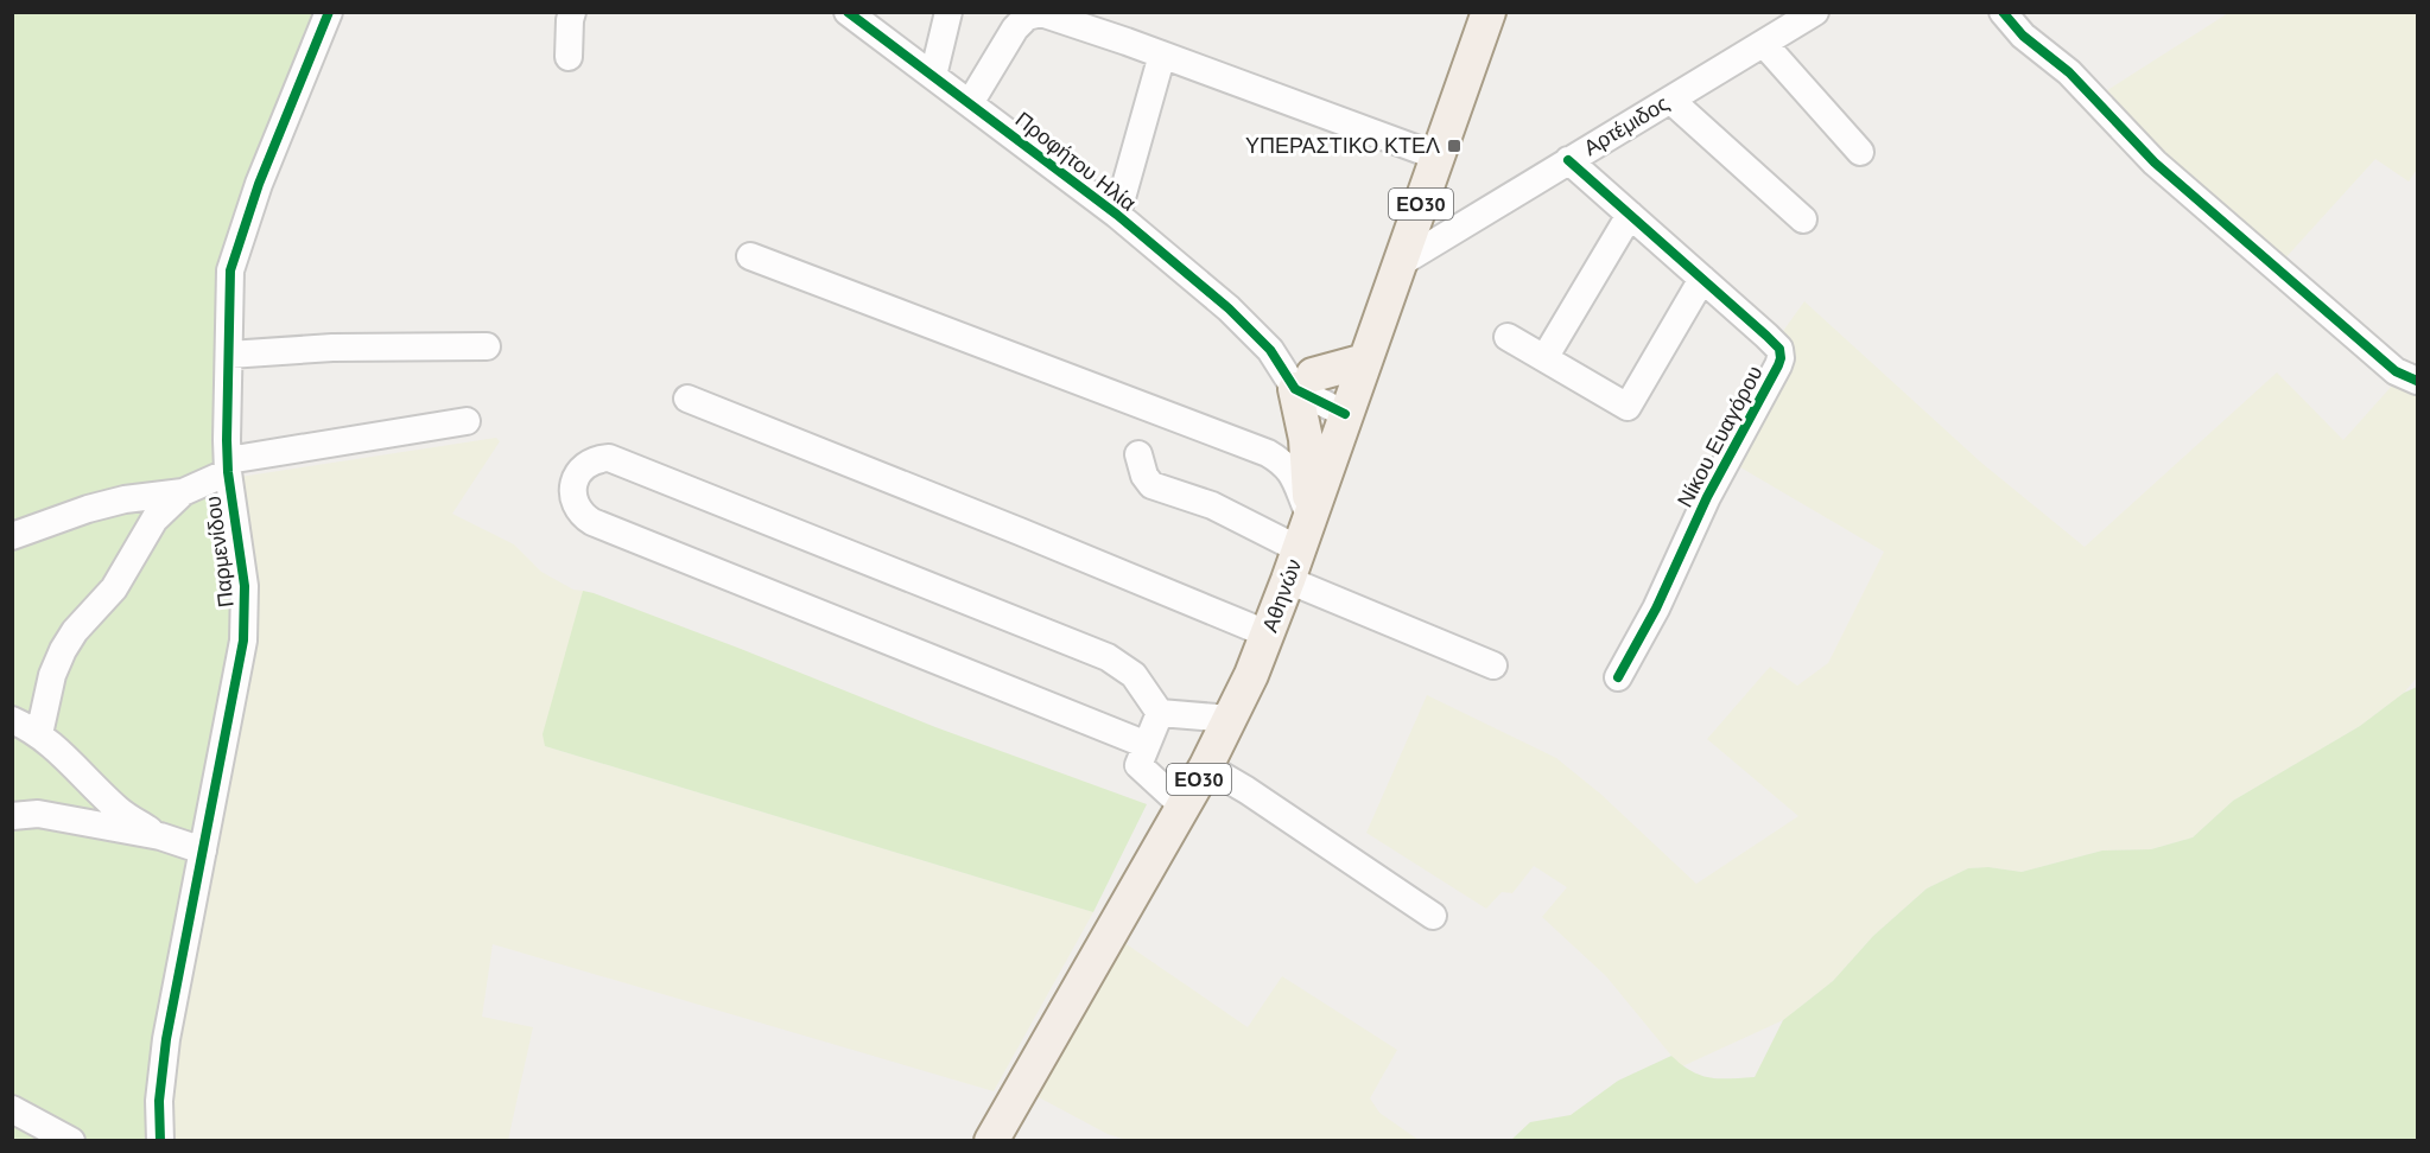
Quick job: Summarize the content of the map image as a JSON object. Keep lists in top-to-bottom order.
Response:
{
  "streets": {
    "main road": ["ΕΟ30", "Αθηνών"],
    "street": [
      "Αρτέμιδος",
      "Προφήτου Ηλία",
      "Νίκου Ευαγόρου",
      "Παρμενίδου"
    ]
  },
  "crossings": [
    ["Αρτέμιδος", "Νίκου Ευαγόρου"],
    ["Αρτέμιδος", "Αθηνών"]
  ],
  "places": {
    "transit": ["ΥΠΕΡΑΣΤΙΚΟ ΚΤΕΛ"]
  }
}
